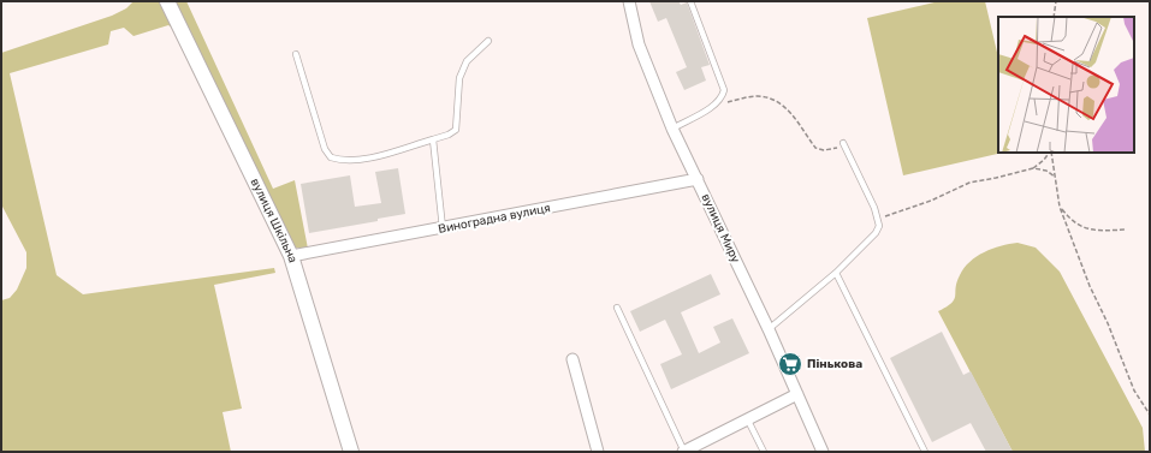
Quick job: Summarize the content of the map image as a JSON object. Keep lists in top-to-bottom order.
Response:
{
  "streets": {
    "street": ["Виноградна вулиця", "вулиця Шкільна", "вулиця Миру"]
  },
  "crossings": [
    ["Виноградна вулиця", "вулиця Шкільна"],
    ["Виноградна вулиця", "вулиця Миру"]
  ],
  "places": {
    "supermarket": ["Пінькова"]
  }
}
